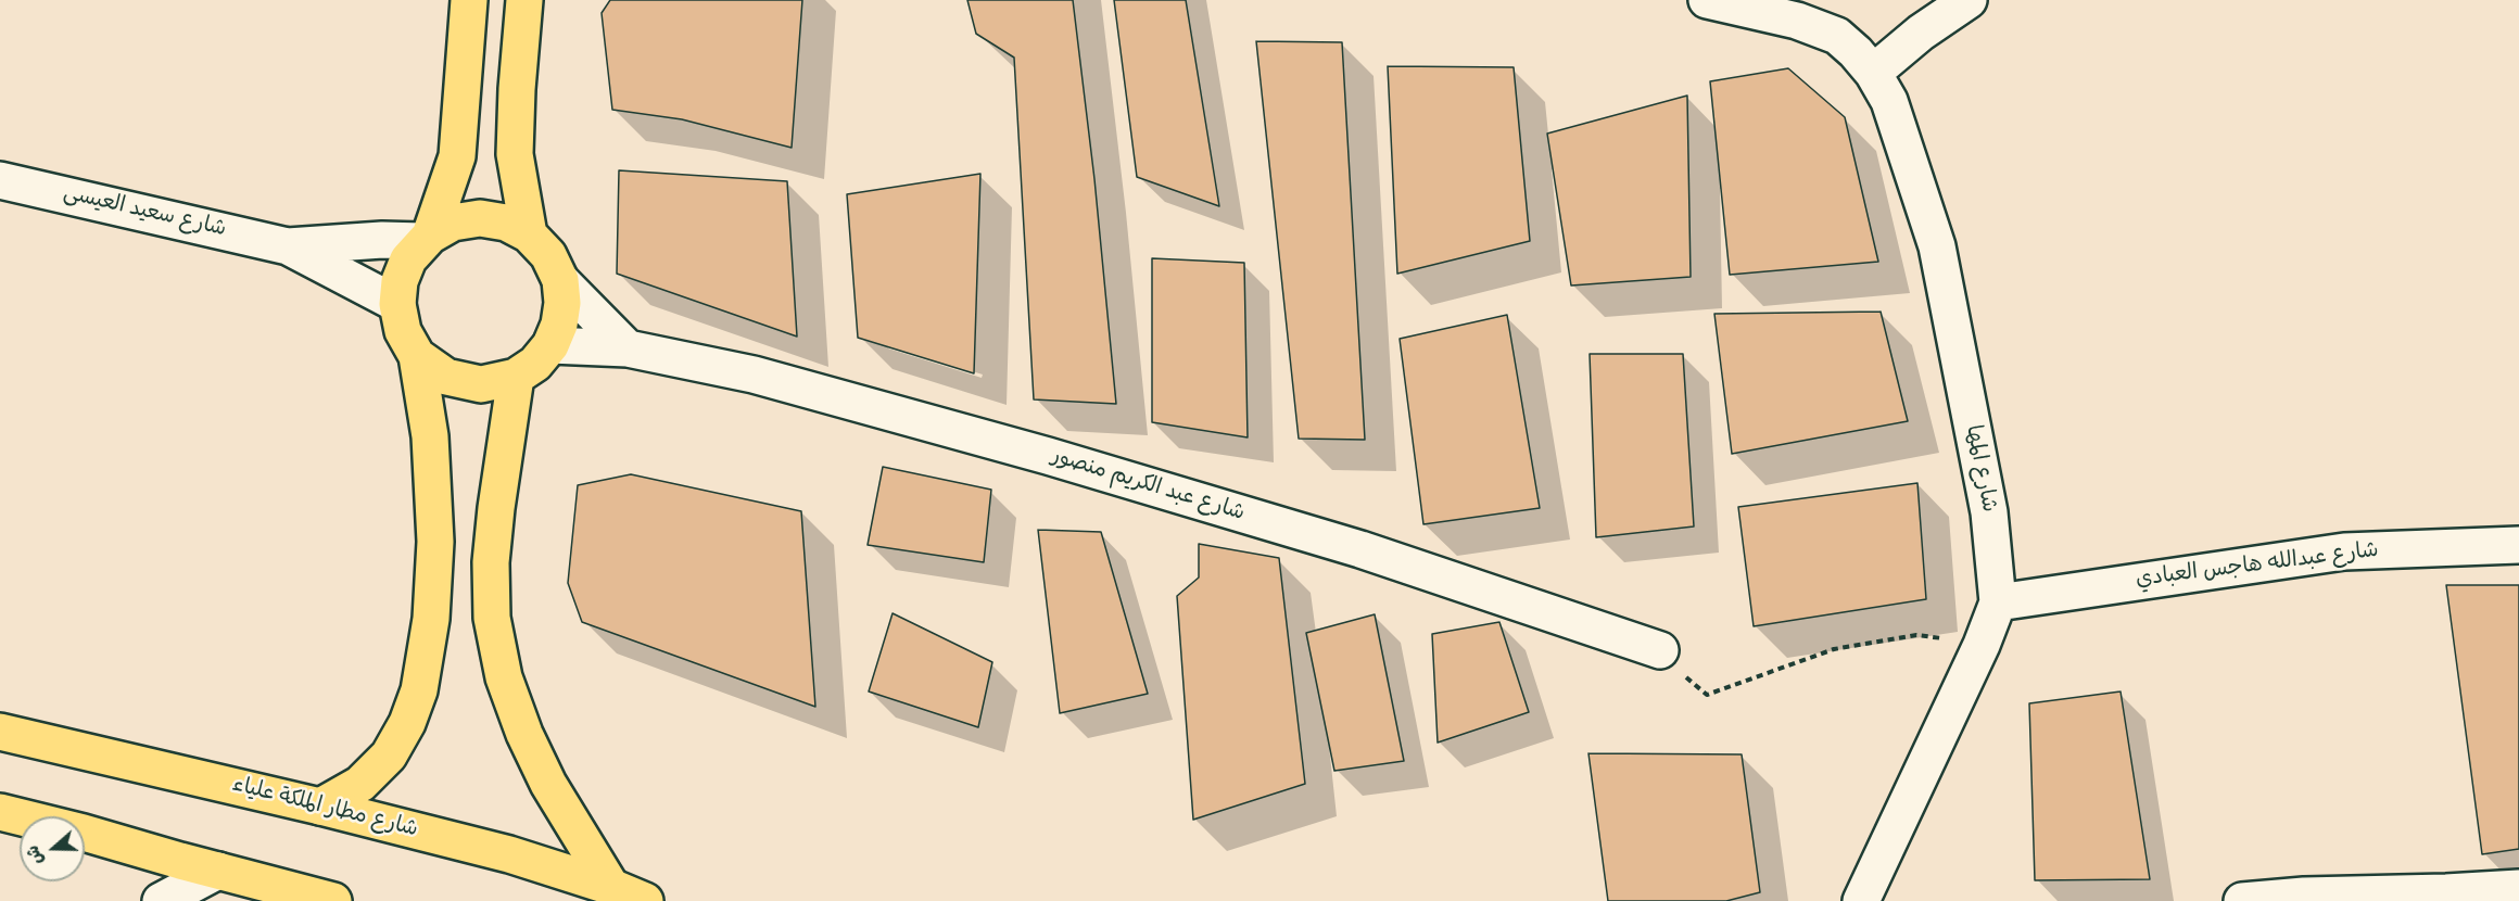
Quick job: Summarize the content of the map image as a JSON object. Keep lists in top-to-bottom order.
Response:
{
  "streets": {
    "main road": ["شارع مطار الملكة علياء"],
    "street": [
      "شارع سعيد العيسى",
      "شارع المها",
      "شارع عبد الكريم منصور",
      "شارع عبدالله هاجس العبادي"
    ]
  },
  "crossings": [
    ["شارع سعيد العيسى", "شارع عبد الكريم منصور"],
    ["شارع المها", "شارع عبدالله هاجس العبادي"]
  ],
  "north": "left"
}
